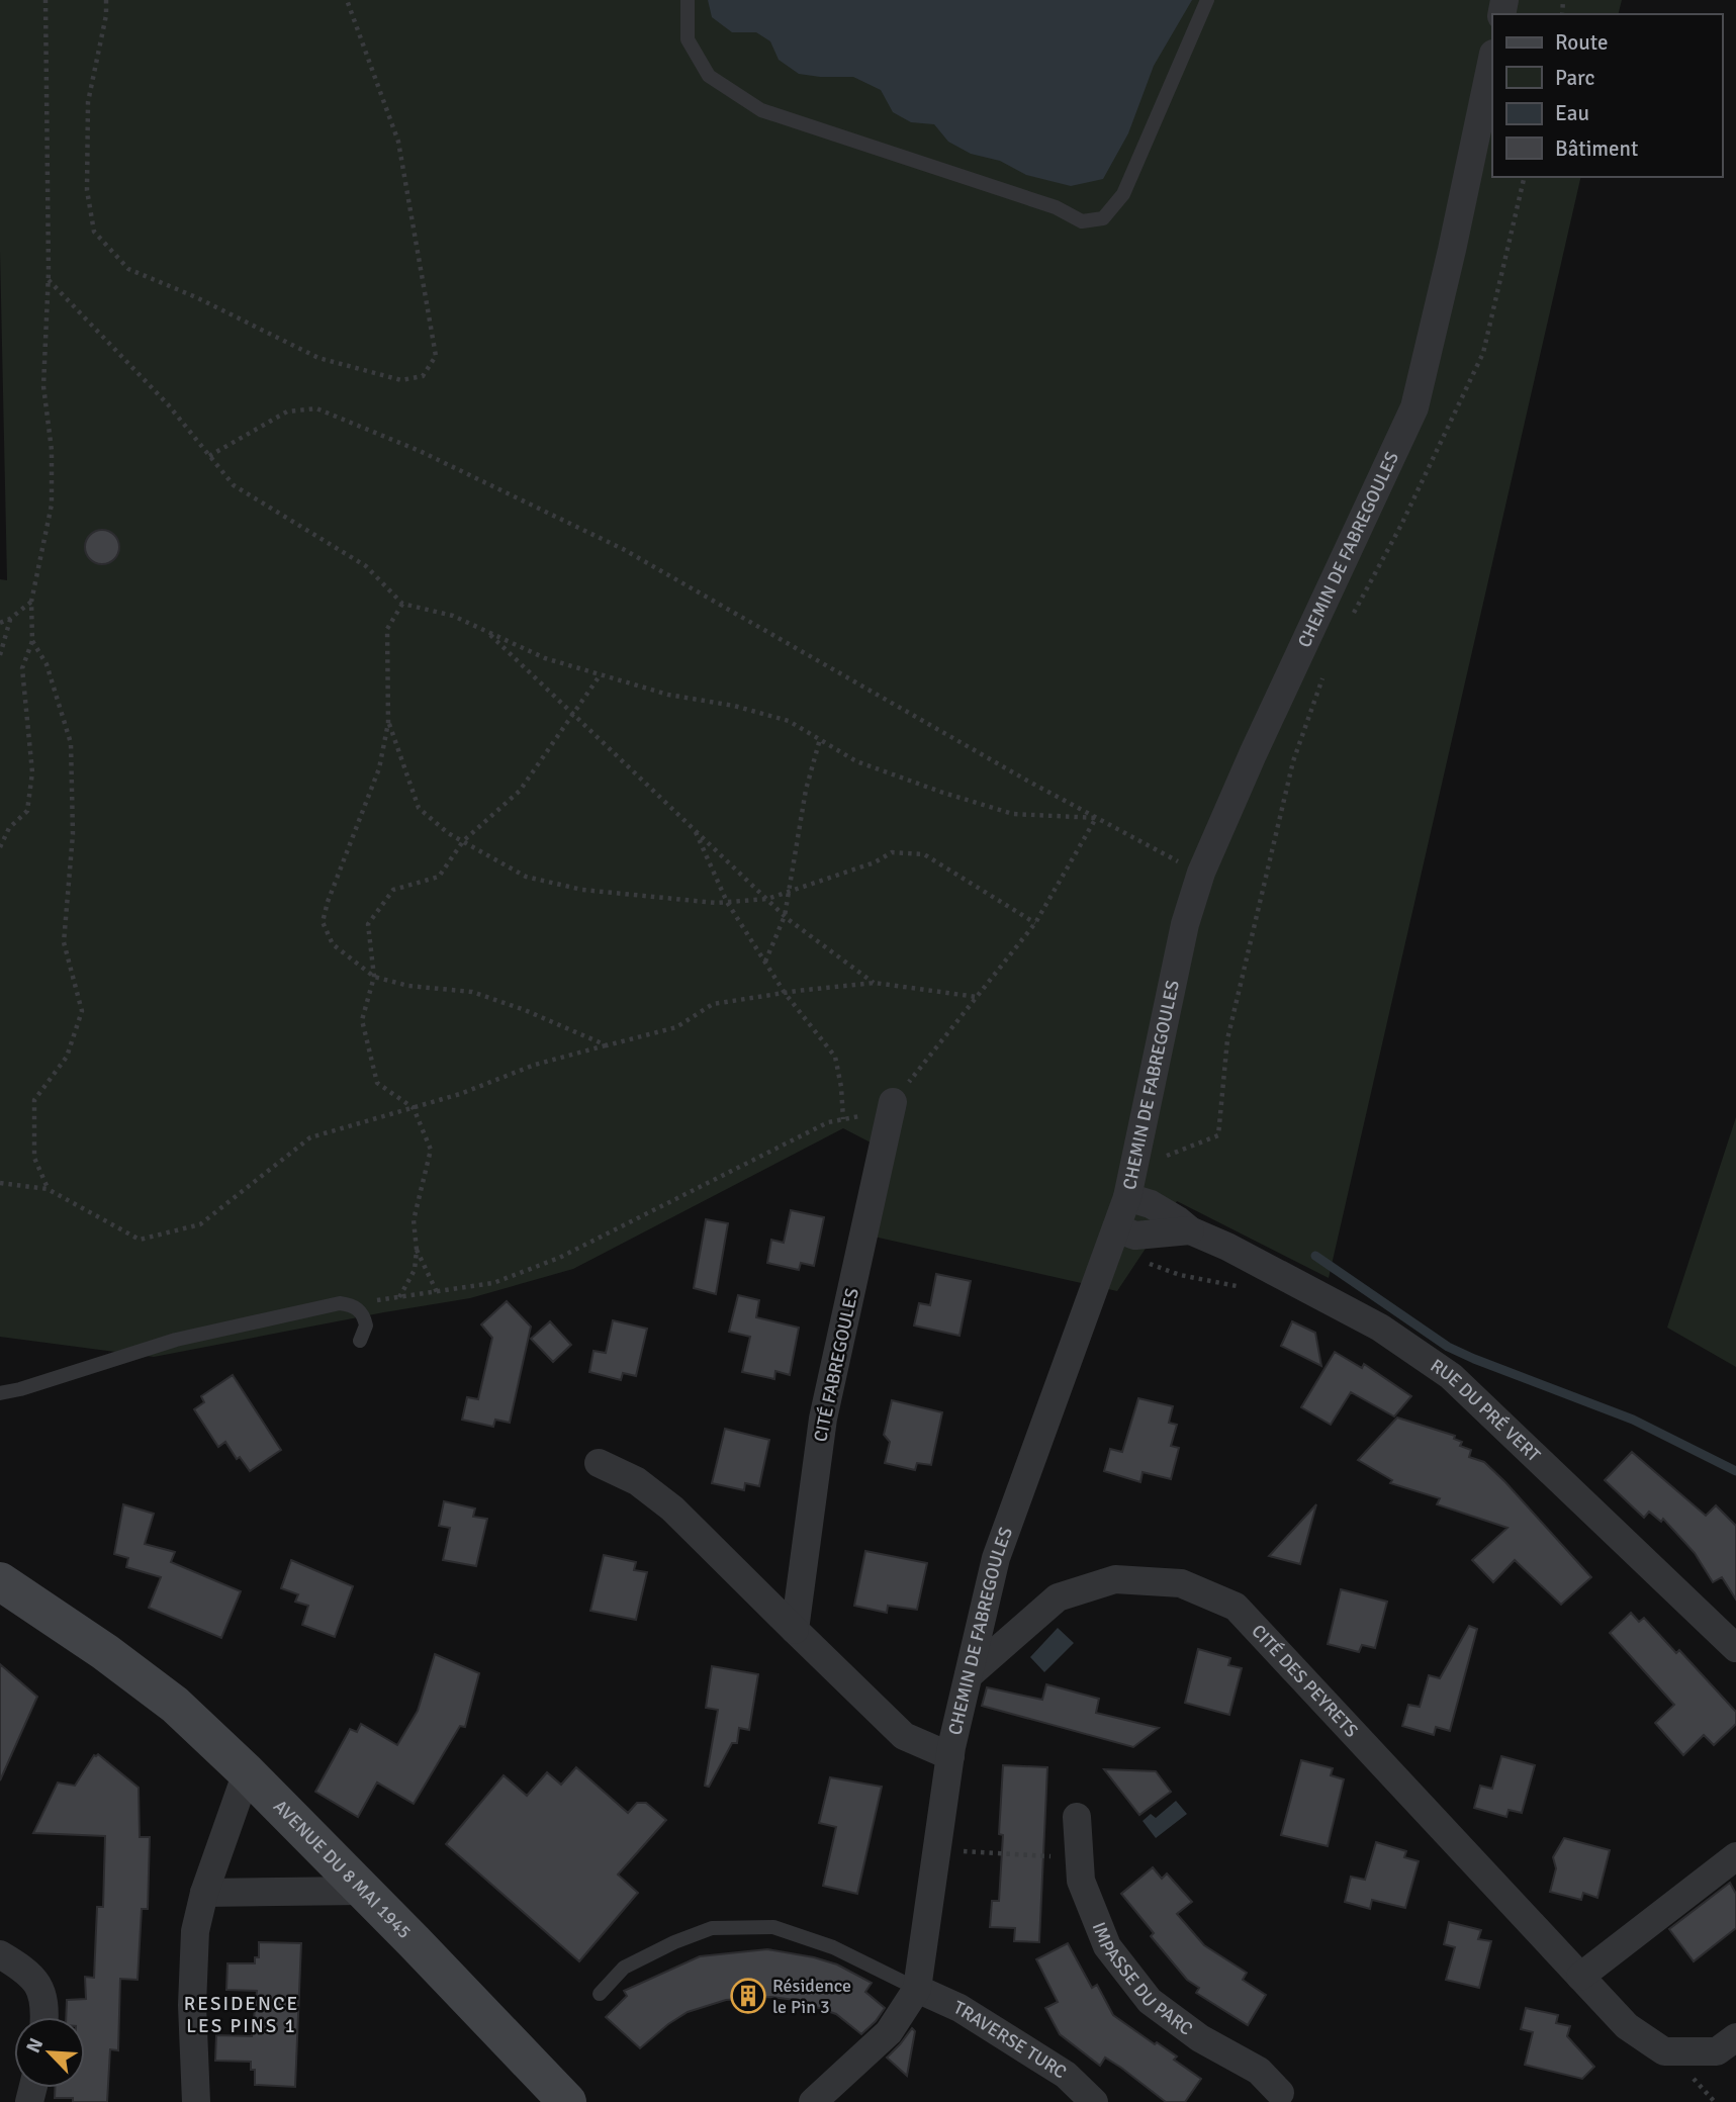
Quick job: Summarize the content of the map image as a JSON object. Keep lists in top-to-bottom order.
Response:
{
  "streets": {
    "main road": ["AVENUE DU 8 MAI 1945"],
    "street": [
      "CHEMIN DE FABREGOULES",
      "CITÉ FABREGOULES",
      "RUE DU PRÉ VERT",
      "CITÉ DES PEYRETS",
      "IMPASSE DU PARC",
      "TRAVERSE TURC"
    ]
  },
  "crossings": [
    ["CHEMIN DE FABREGOULES", "RUE DU PRÉ VERT"],
    ["CHEMIN DE FABREGOULES", "CITÉ DES PEYRETS"],
    ["CHEMIN DE FABREGOULES", "TRAVERSE TURC"]
  ],
  "districts": ["RESIDENCE LES PINS 1"],
  "places": {
    "building": ["Résidence le Pin 3"]
  },
  "legend": [
    "Route",
    "Parc",
    "Eau",
    "Bâtiment"
  ],
  "north": "top left"
}
